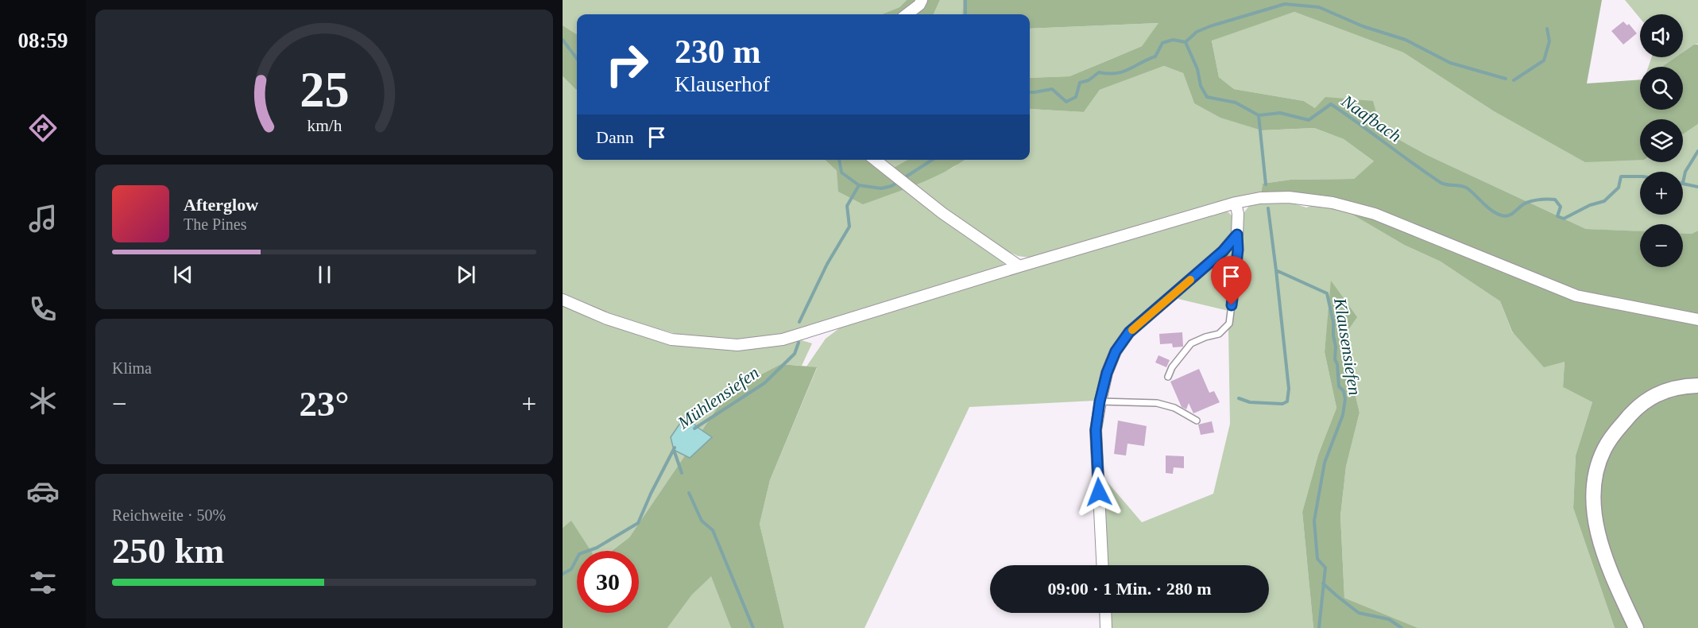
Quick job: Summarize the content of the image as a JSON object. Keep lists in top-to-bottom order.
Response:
{
  "water": ["Naafbach", "Klausensiefen", "Mühlensiefen"],
  "page": {
    "tabs": "08:59",
    "map_buttons": ["+", "−"],
    "turn": ["230 m", "Klauserhof"],
    "then": "Dann",
    "song": ["Afterglow", "The Pines"],
    "tile": [
      "Klima",
      ["Reichweite · 50%", "250 km"]
    ],
    "heat": ["−", "23°", "+"],
    "limit": "30",
    "trip": "09:00 · 1 Min. · 280 m",
    "gauge": ["25", "km/h"]
  }
}
